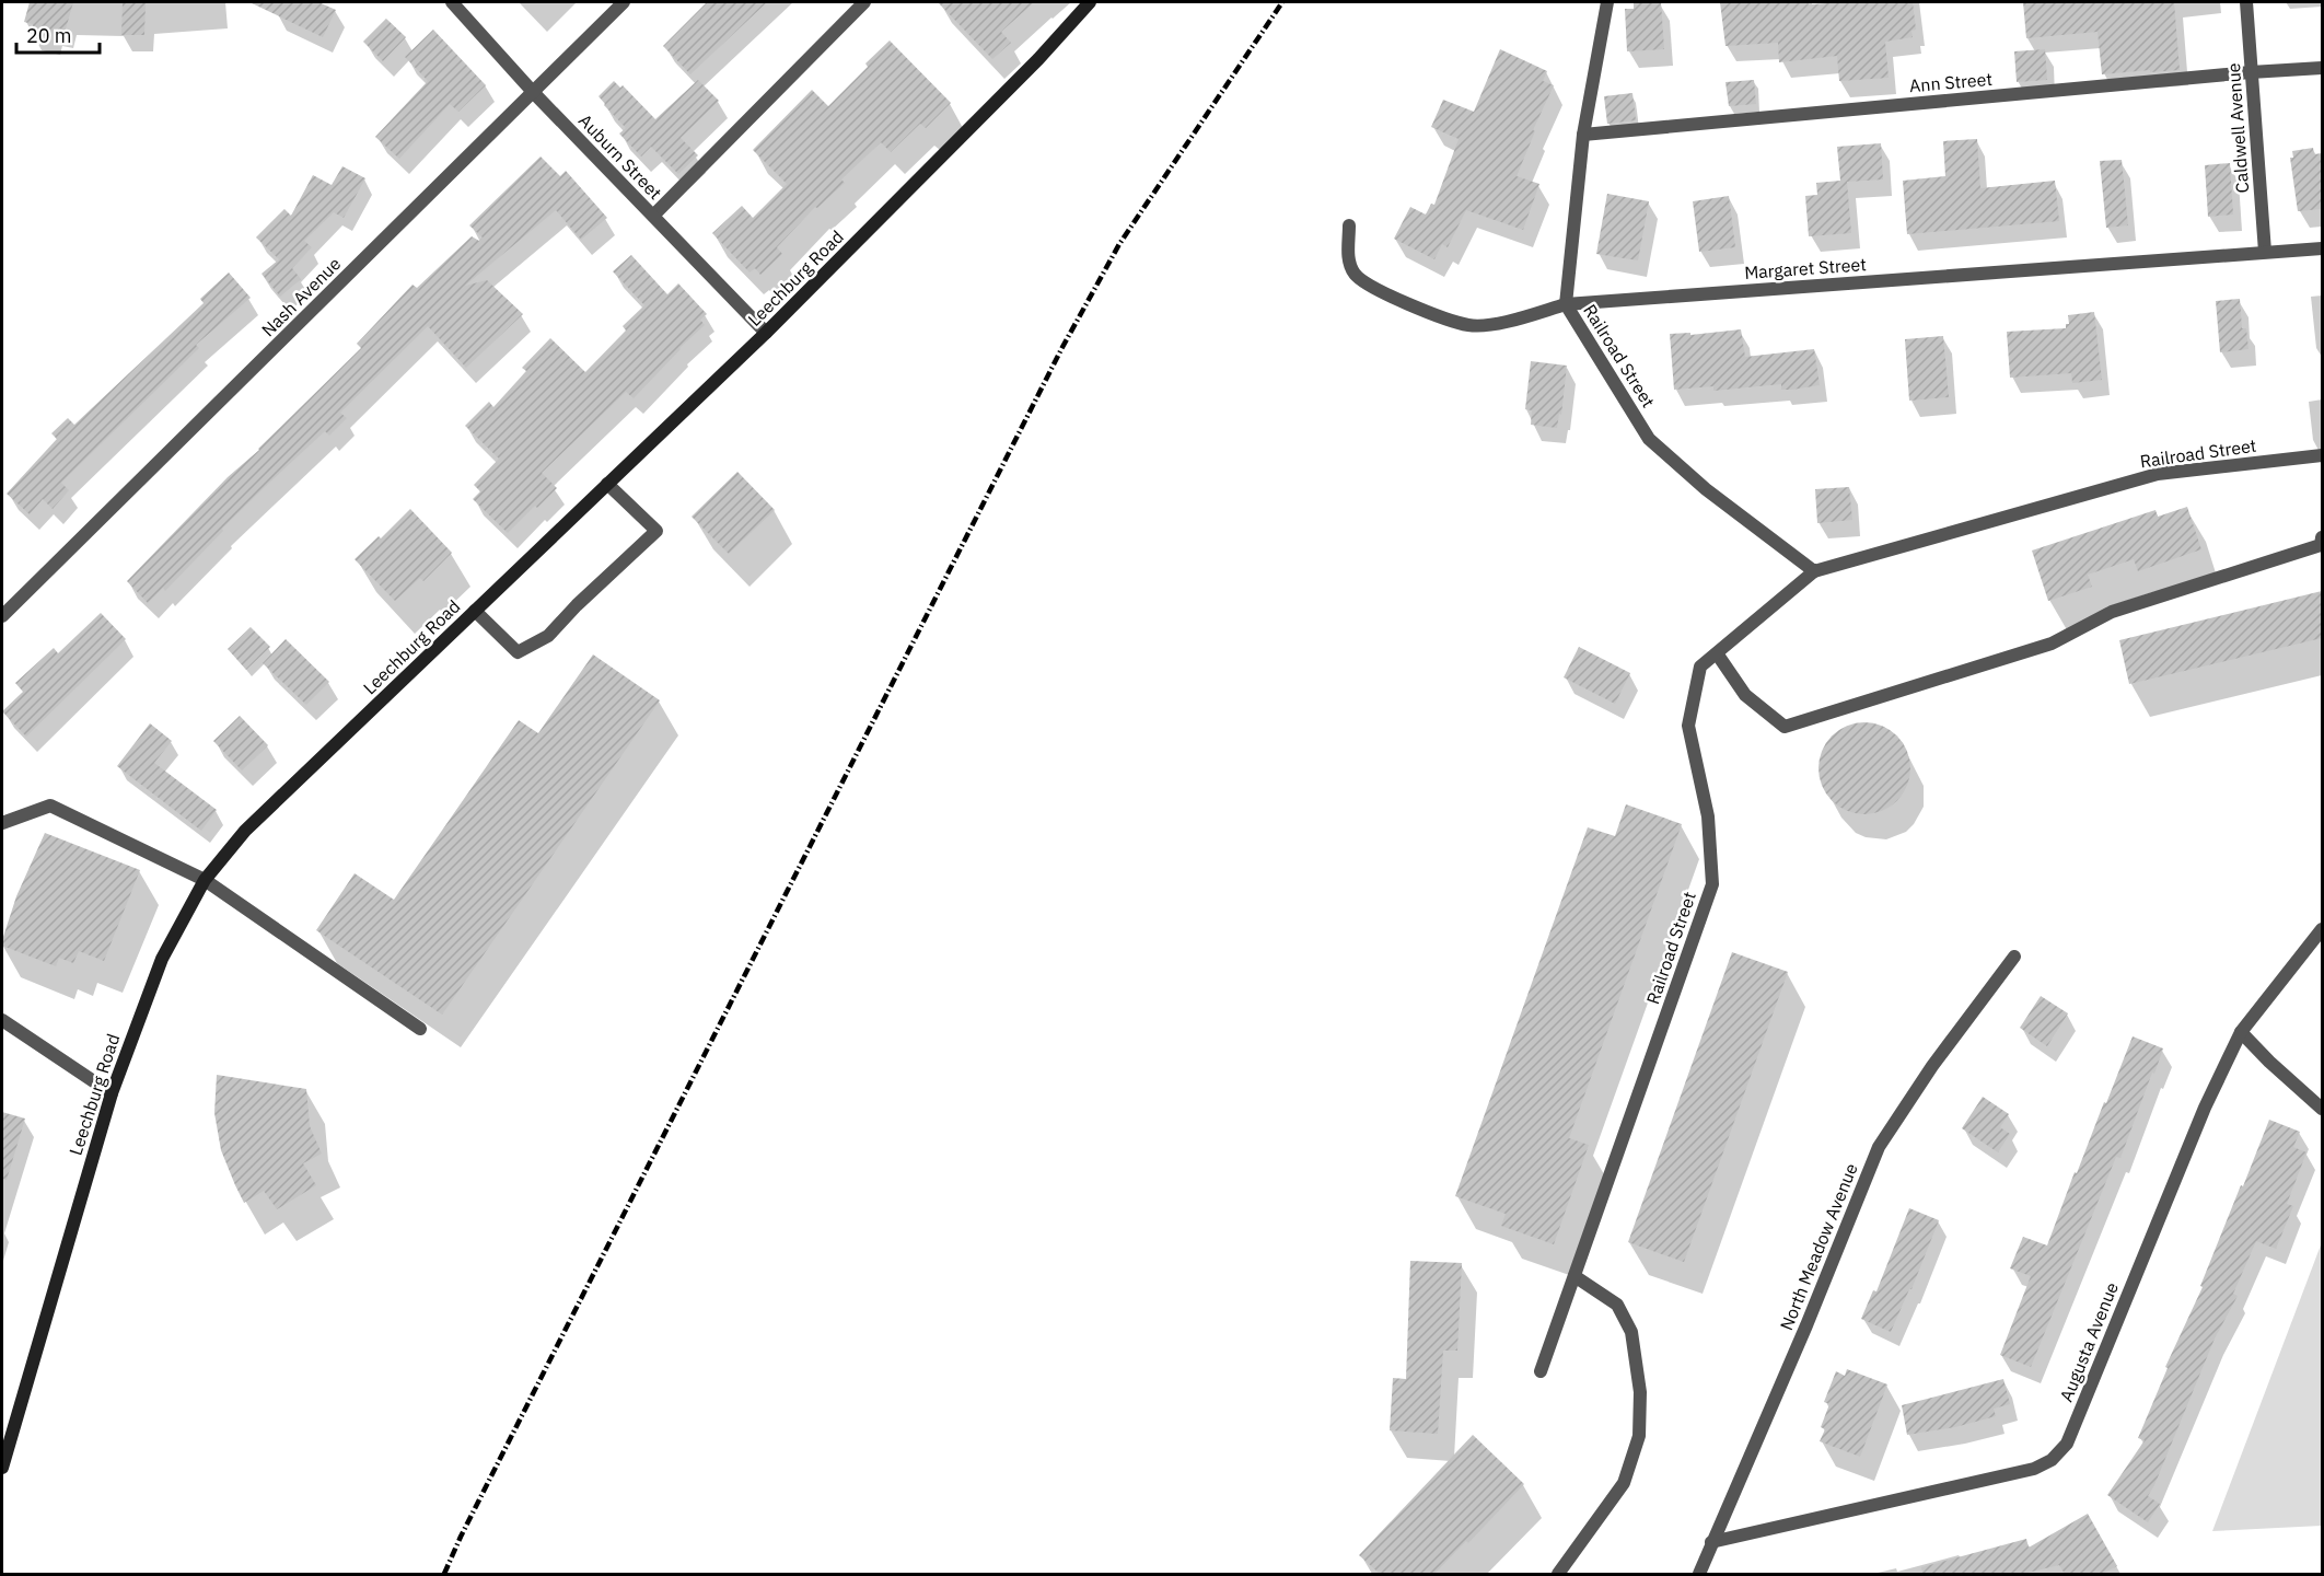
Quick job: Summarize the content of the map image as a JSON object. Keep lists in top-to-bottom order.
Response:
{
  "streets": {
    "street": [
      "Ann Street",
      "Caldwell Avenue",
      "Auburn Street",
      "Margaret Street",
      "Leechburg Road",
      "Nash Avenue",
      "Railroad Street",
      "North Meadow Avenue",
      "Augusta Avenue"
    ]
  },
  "crossings": [
    ["Ann Street", "Caldwell Avenue"],
    ["Ann Street", "Railroad Street"],
    ["Caldwell Avenue", "Margaret Street"],
    ["Auburn Street", "Leechburg Road"],
    ["Auburn Street", "Nash Avenue"],
    ["Margaret Street", "Railroad Street"],
    ["North Meadow Avenue", "Augusta Avenue"]
  ],
  "scale_bar": "20 m"
}
